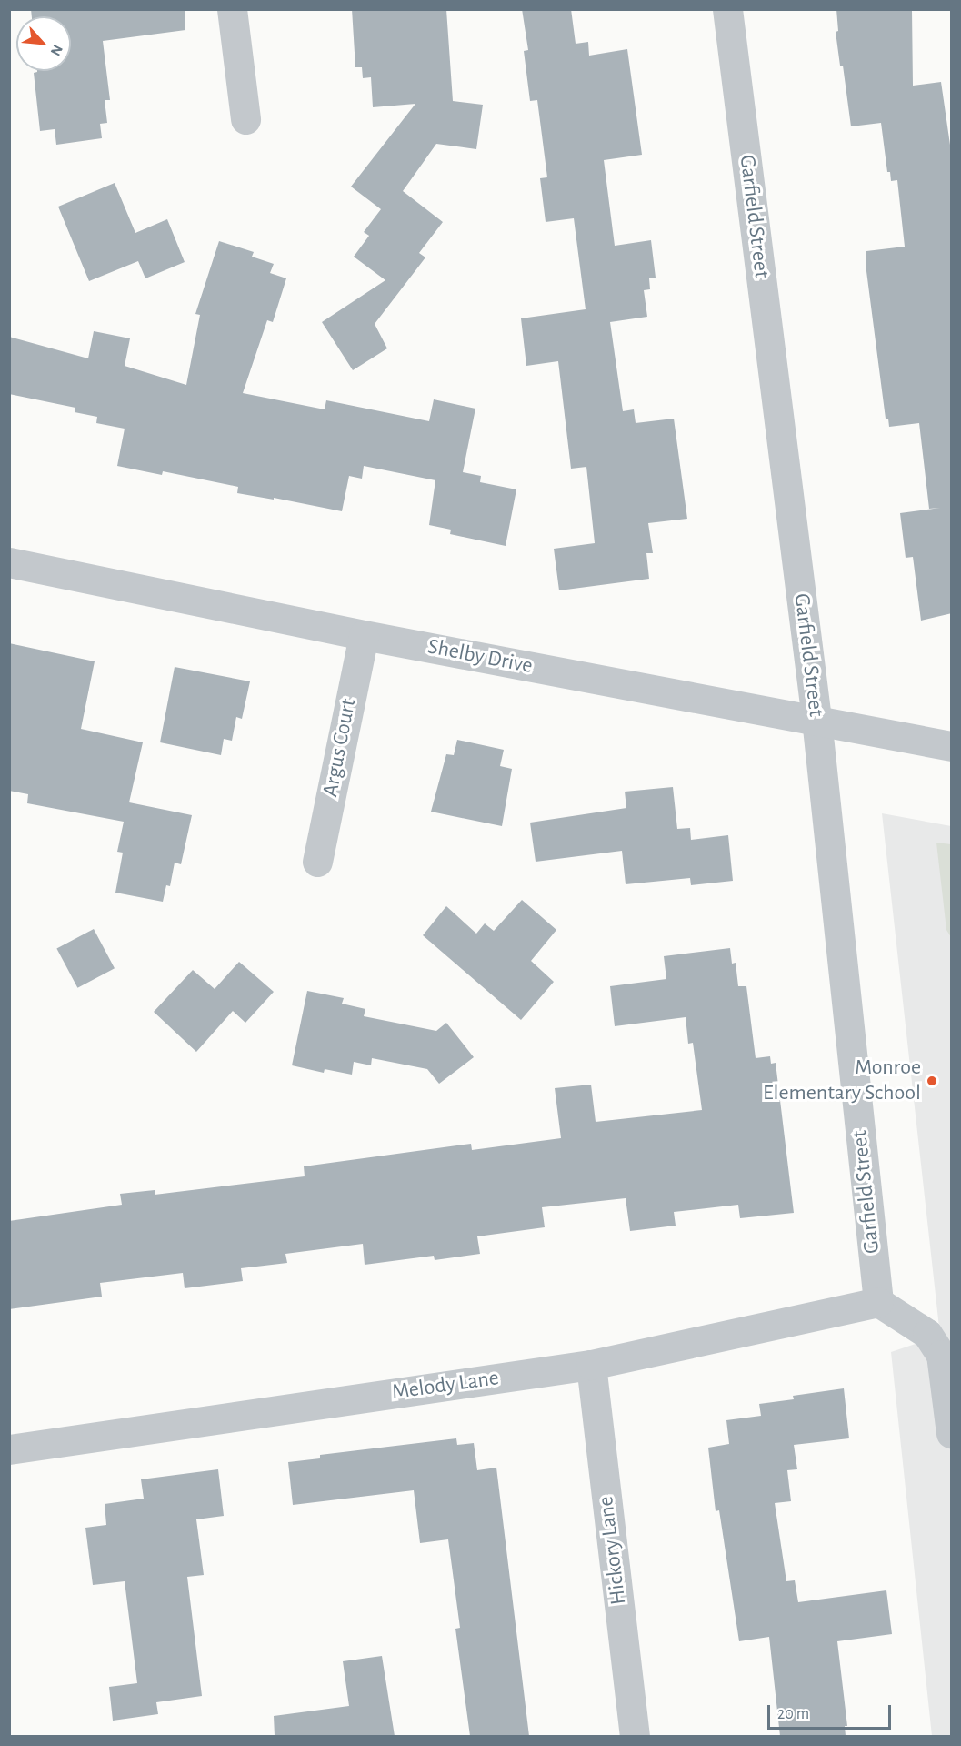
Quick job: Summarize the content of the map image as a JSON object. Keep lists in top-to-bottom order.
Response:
{
  "streets": {
    "street": [
      "Garfield Street",
      "Shelby Drive",
      "Argus Court",
      "Melody Lane",
      "Hickory Lane"
    ]
  },
  "crossings": [
    ["Garfield Street", "Shelby Drive"],
    ["Garfield Street", "Melody Lane"],
    ["Shelby Drive", "Argus Court"],
    ["Melody Lane", "Hickory Lane"]
  ],
  "places": ["Monroe Elementary School"],
  "scale_bar": "20 m",
  "north": "bottom right"
}
